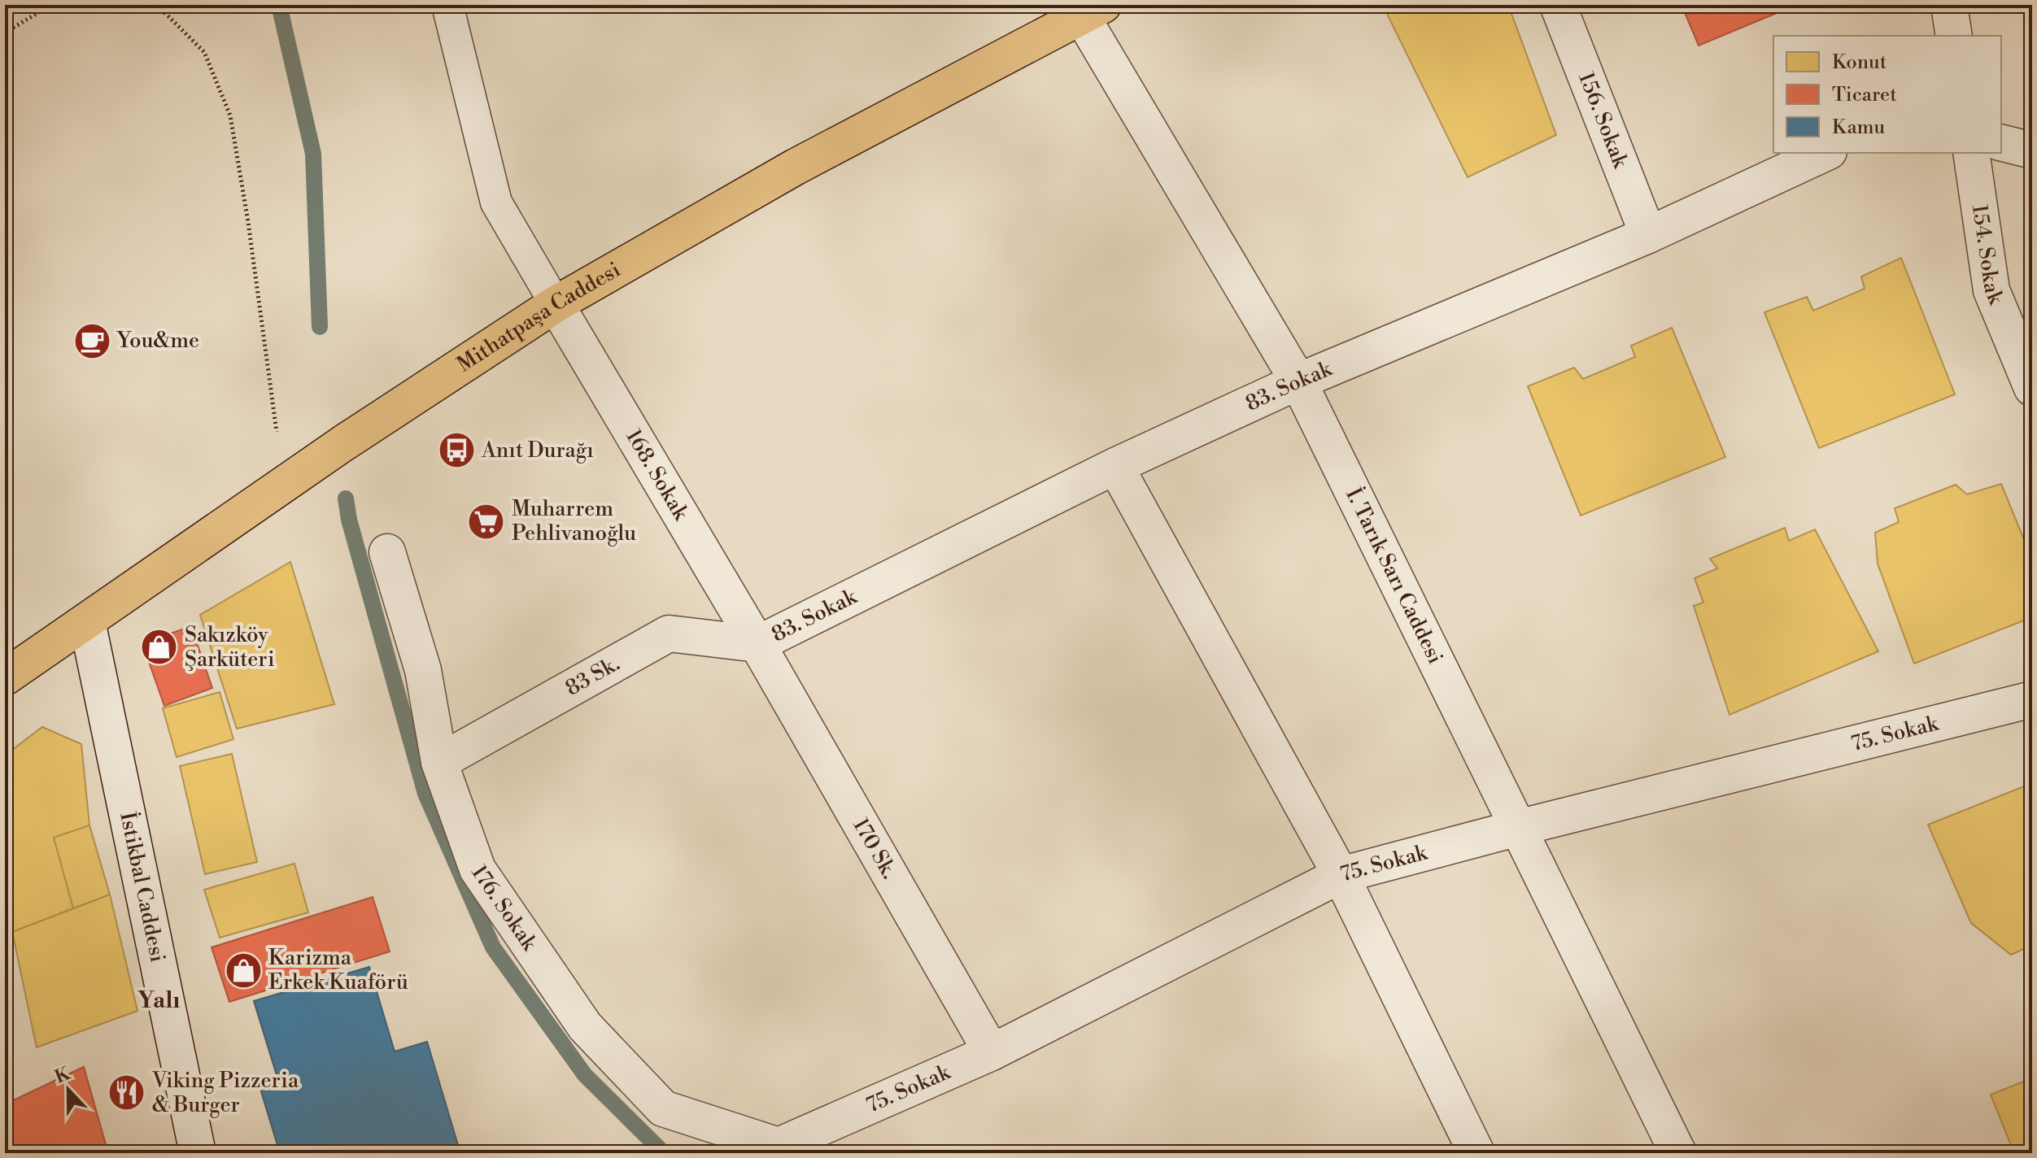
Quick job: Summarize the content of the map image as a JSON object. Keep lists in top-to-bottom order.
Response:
{
  "streets": {
    "main road": ["Mithatpaşa Caddesi"],
    "street": [
      "156. Sokak",
      "154. Sokak",
      "83. Sokak",
      "168. Sokak",
      "İ. Tarık Sarı Caddesi",
      "83 Sk.",
      "75. Sokak",
      "170 Sk.",
      "İstikbal Caddesi",
      "176. Sokak"
    ]
  },
  "crossings": [
    ["156. Sokak", "83. Sokak"],
    ["Mithatpaşa Caddesi", "168. Sokak"],
    ["Mithatpaşa Caddesi", "İ. Tarık Sarı Caddesi"],
    ["Mithatpaşa Caddesi", "İstikbal Caddesi"],
    ["83. Sokak", "168. Sokak"],
    ["83. Sokak", "İ. Tarık Sarı Caddesi"],
    ["83. Sokak", "83 Sk."],
    ["83. Sokak", "170 Sk."],
    ["168. Sokak", "83 Sk."],
    ["168. Sokak", "170 Sk."],
    ["İ. Tarık Sarı Caddesi", "75. Sokak"],
    ["83 Sk.", "170 Sk."],
    ["83 Sk.", "176. Sokak"],
    ["75. Sokak", "170 Sk."],
    ["75. Sokak", "176. Sokak"]
  ],
  "districts": ["Yalı"],
  "places": {
    "cafe": ["You&me"],
    "bus stop": ["Anıt Durağı"],
    "supermarket": ["Muharrem Pehlivanoğlu"],
    "shop": ["Sakızköy Şarküteri", "Karizma Erkek Kuaförü"],
    "restaurant": ["Viking Pizzeria & Burger"]
  },
  "legend": ["Konut", "Ticaret", "Kamu"],
  "north": "top"
}
